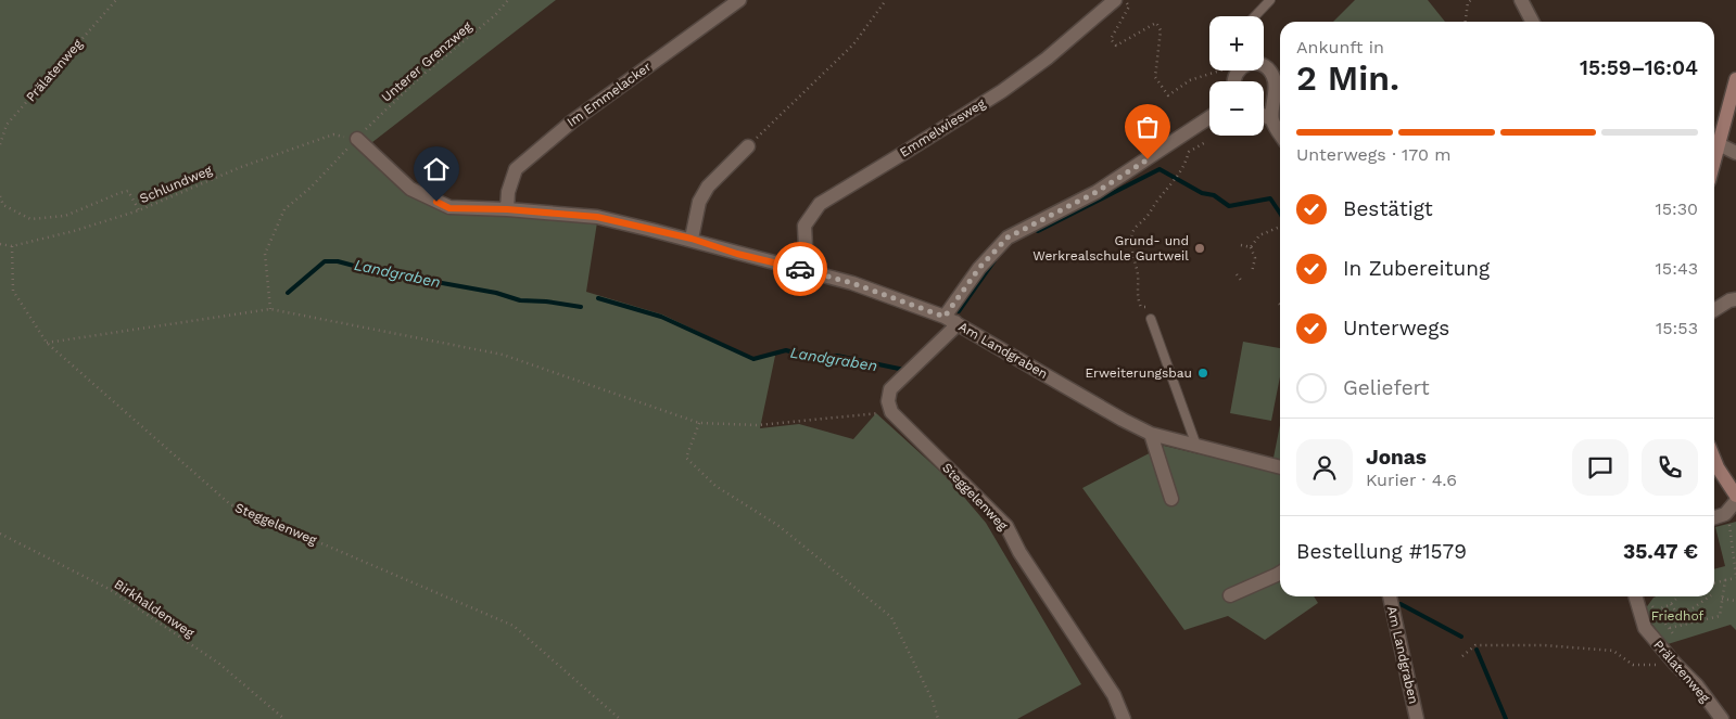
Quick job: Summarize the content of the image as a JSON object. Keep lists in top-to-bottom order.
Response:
{
  "streets": {
    "street": [
      "Prälatenweg",
      "Im Emmelacker",
      "Emmelwiesweg",
      "Am Landgraben",
      "Steggelenweg"
    ],
    "path": ["Unterer Grenzweg", "Schlundweg", "Birkhaldenweg"]
  },
  "crossings": [
    ["Unterer Grenzweg", "Schlundweg"],
    ["Unterer Grenzweg", "Am Landgraben"],
    ["Im Emmelacker", "Am Landgraben"],
    ["Emmelwiesweg", "Am Landgraben"],
    ["Schlundweg", "Am Landgraben"],
    ["Schlundweg", "Steggelenweg"]
  ],
  "water": ["Landgraben"],
  "parks": ["Friedhof"],
  "places": ["Grund- und Werkrealschule Gurtweil", "Erweiterungsbau"],
  "page": {
    "map_buttons": ["+", "−"],
    "heading": ["2 Min.", "Ankunft in", "15:59–16:04"],
    "panel": [
      "Jonas",
      "Kurier · 4.6",
      "Bestellung #1579",
      "35.47 €"
    ],
    "bar": "Unterwegs · 170 m",
    "list": [
      ["Bestätigt", "15:30"],
      ["In Zubereitung", "15:43"],
      ["Unterwegs", "15:53"],
      "Geliefert"
    ]
  }
}
